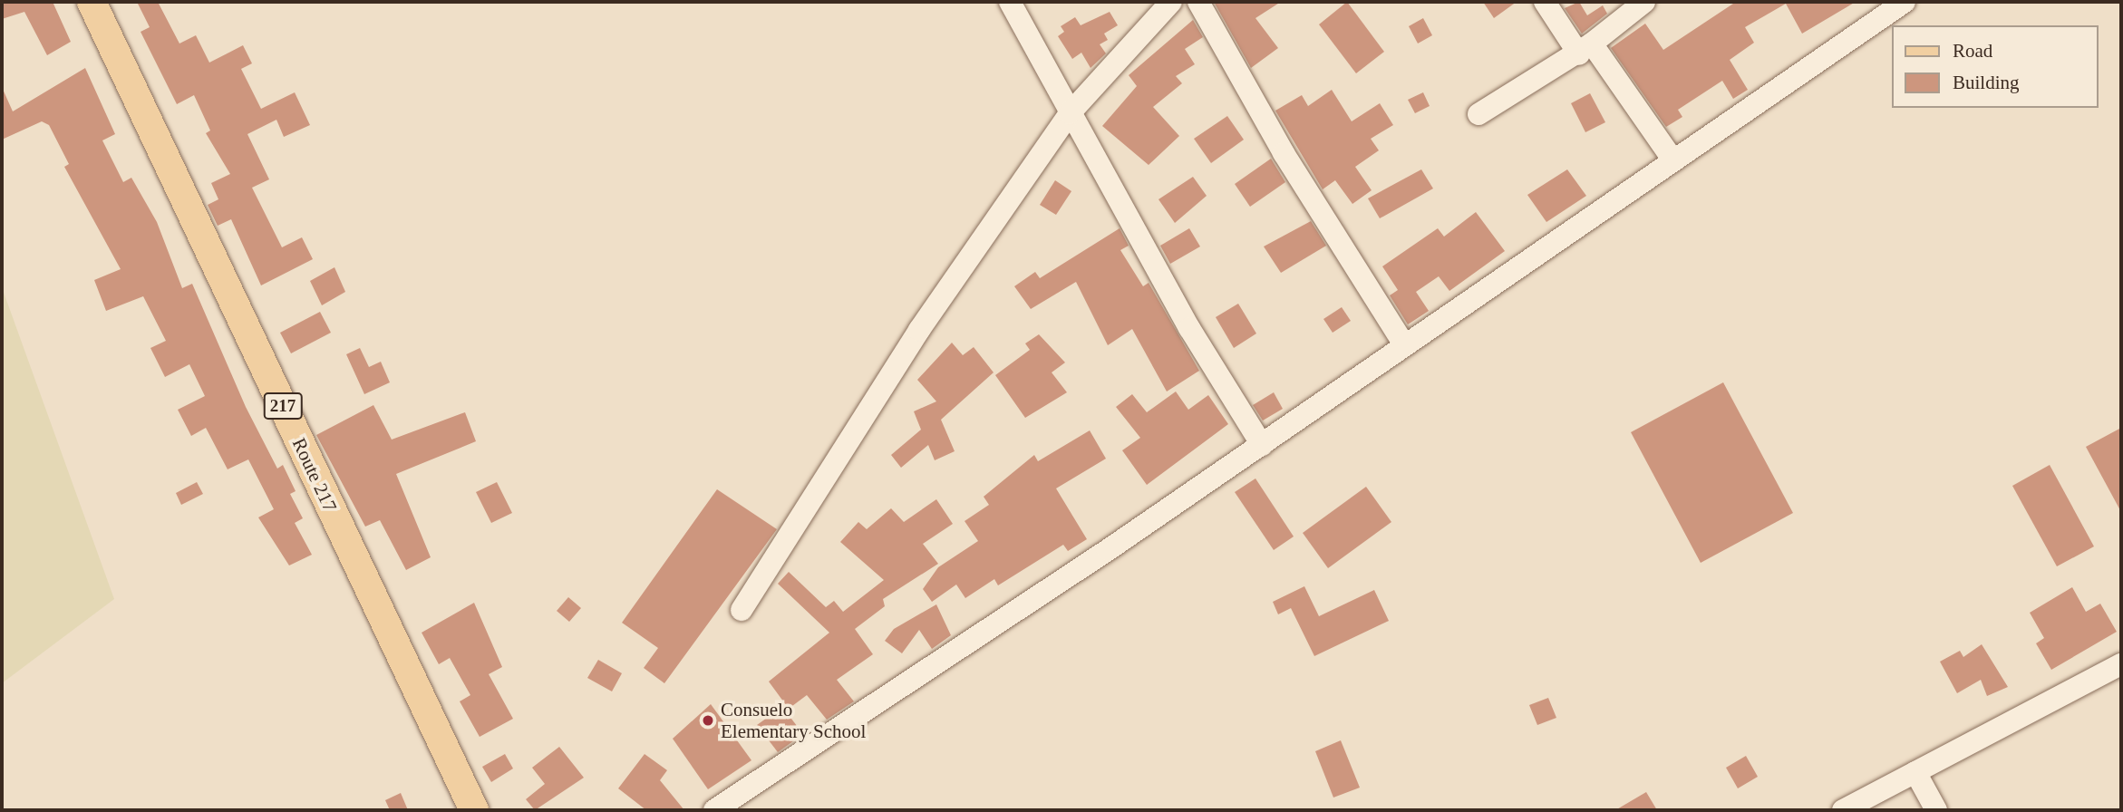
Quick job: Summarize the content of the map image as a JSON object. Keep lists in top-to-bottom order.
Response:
{
  "streets": {
    "main road": ["217", "Route 217"]
  },
  "places": ["Consuelo Elementary School"],
  "legend": ["Road", "Building"]
}
